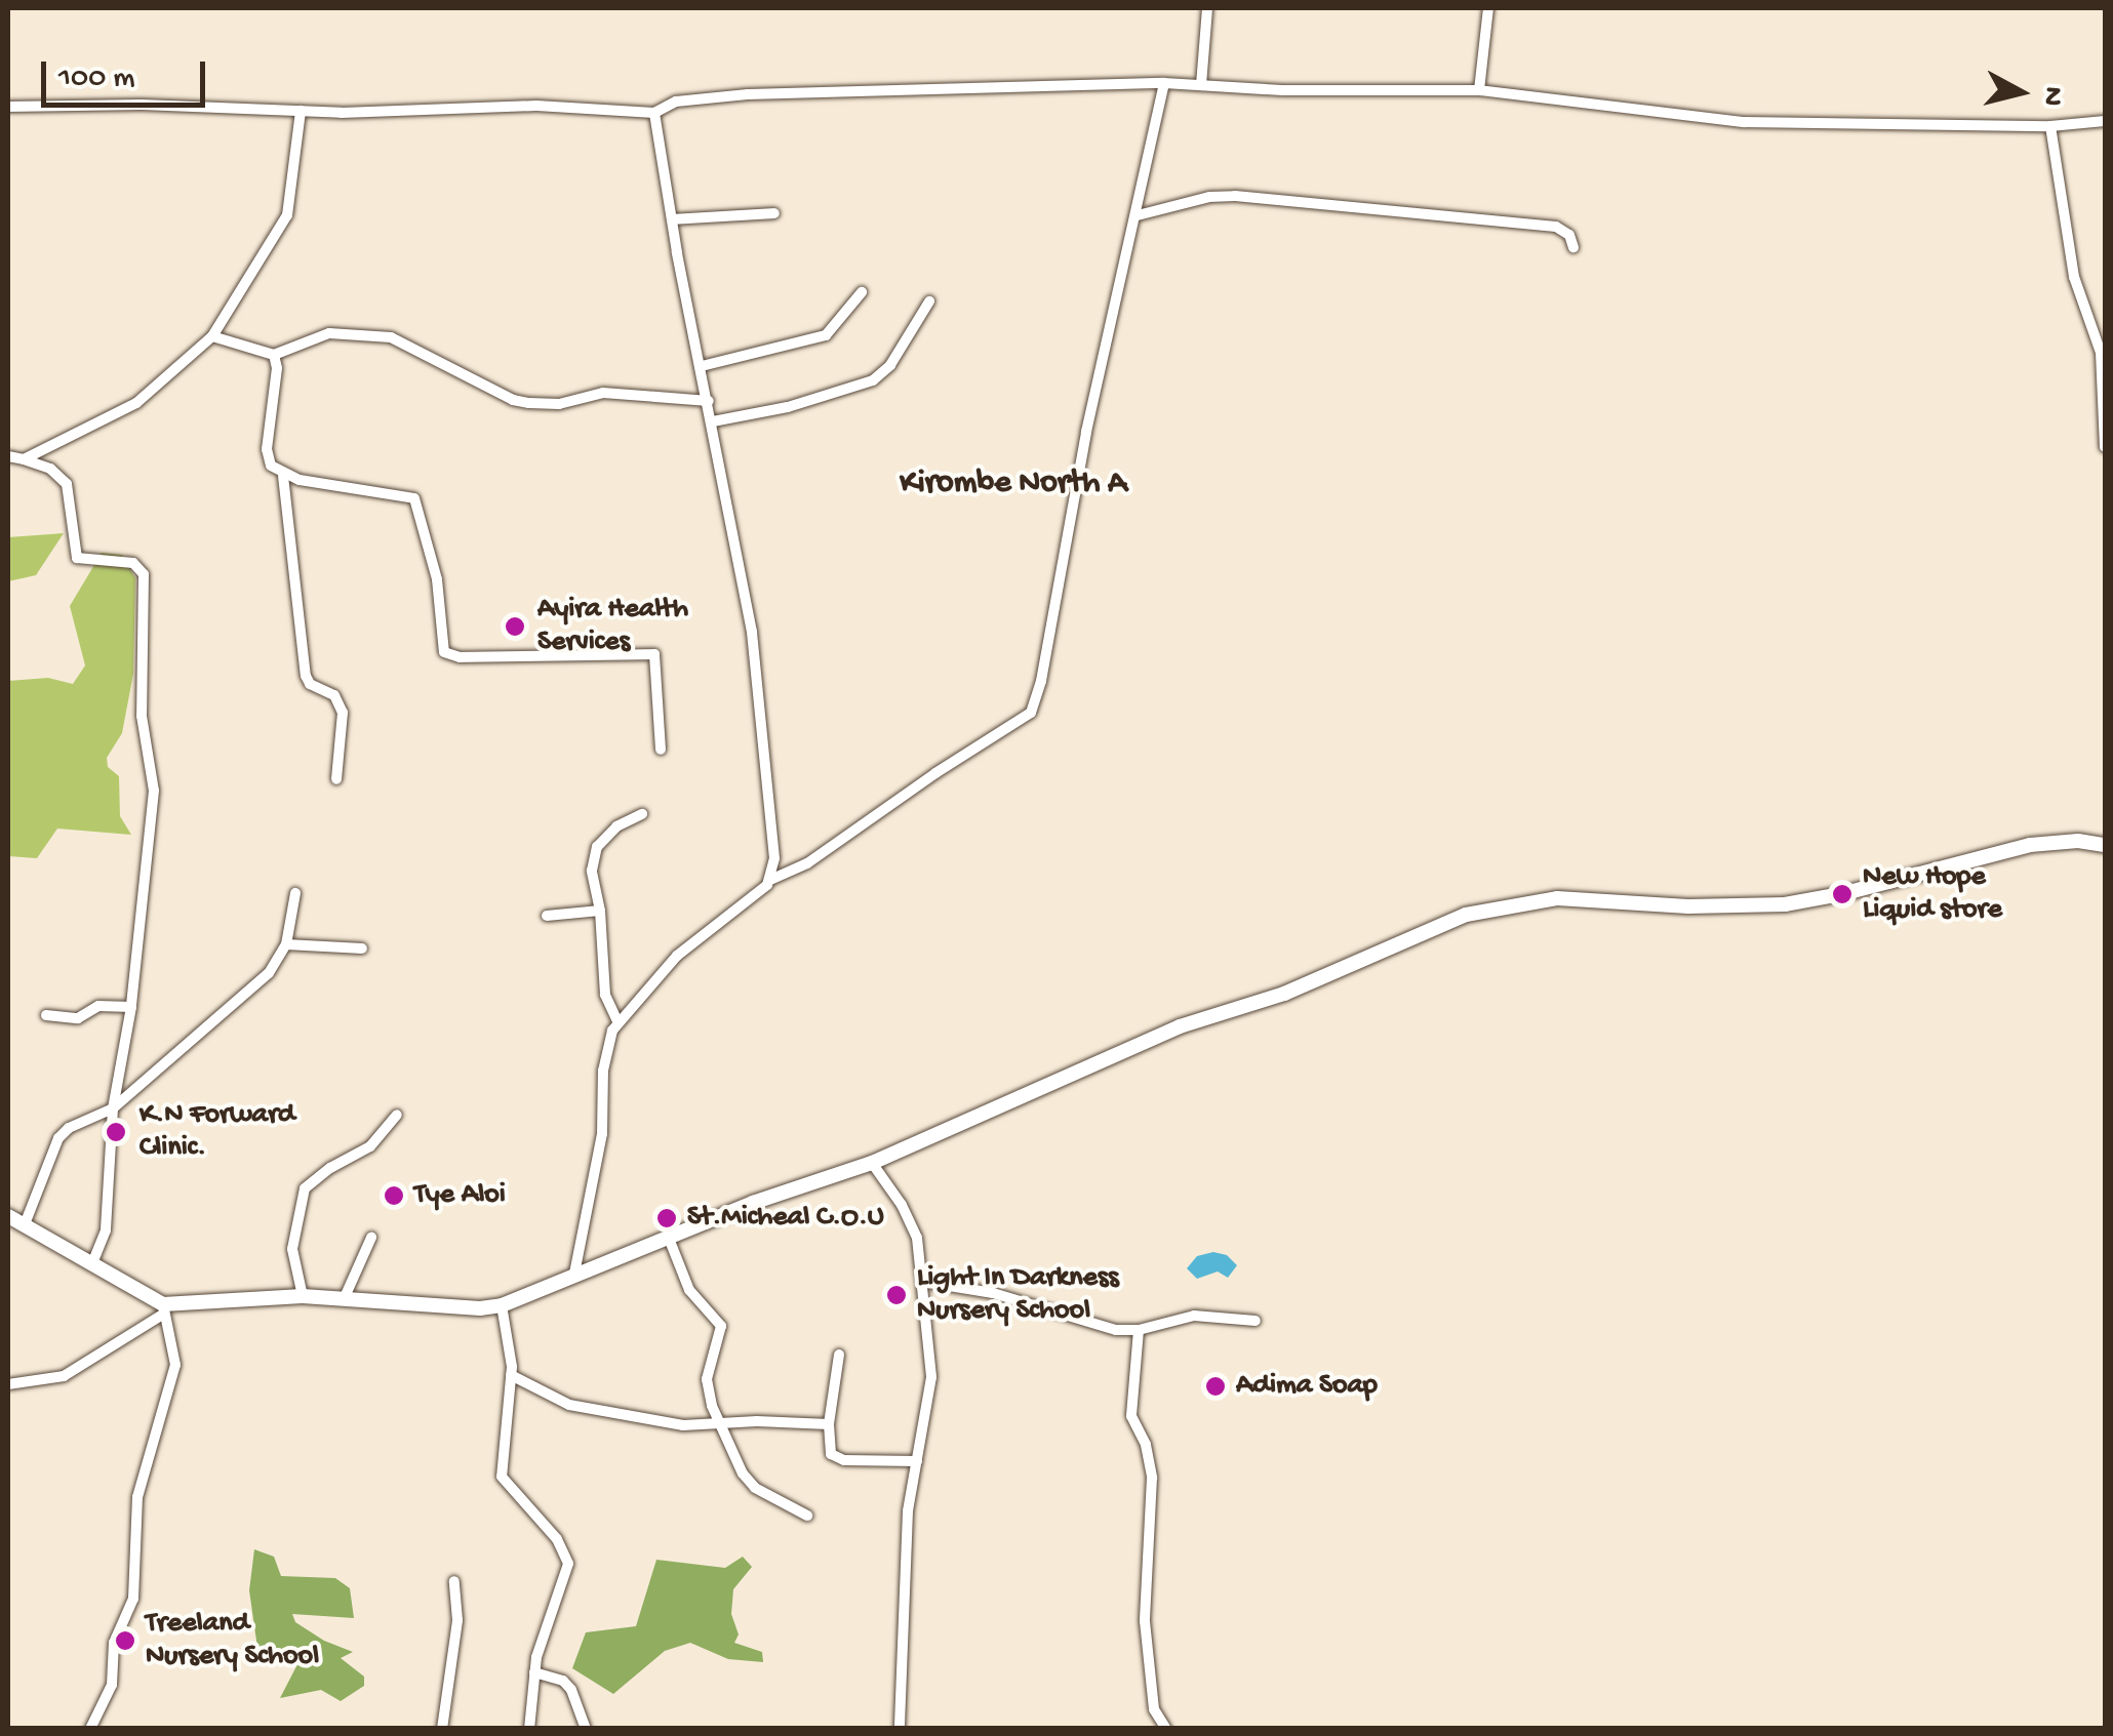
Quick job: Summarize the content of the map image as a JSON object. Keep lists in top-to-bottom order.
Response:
{
  "districts": ["Kirombe North A"],
  "places": [
    "Ayira Health Services",
    "New Hope Liquid store",
    "K.N Forward Clinic.",
    "Tye Aloi",
    "St.Micheal C.O.U",
    "Light In Darkness Nursery School",
    "Adima Soap",
    "Treeland Nursery School"
  ],
  "scale_bar": "100 m",
  "north": "right"
}
